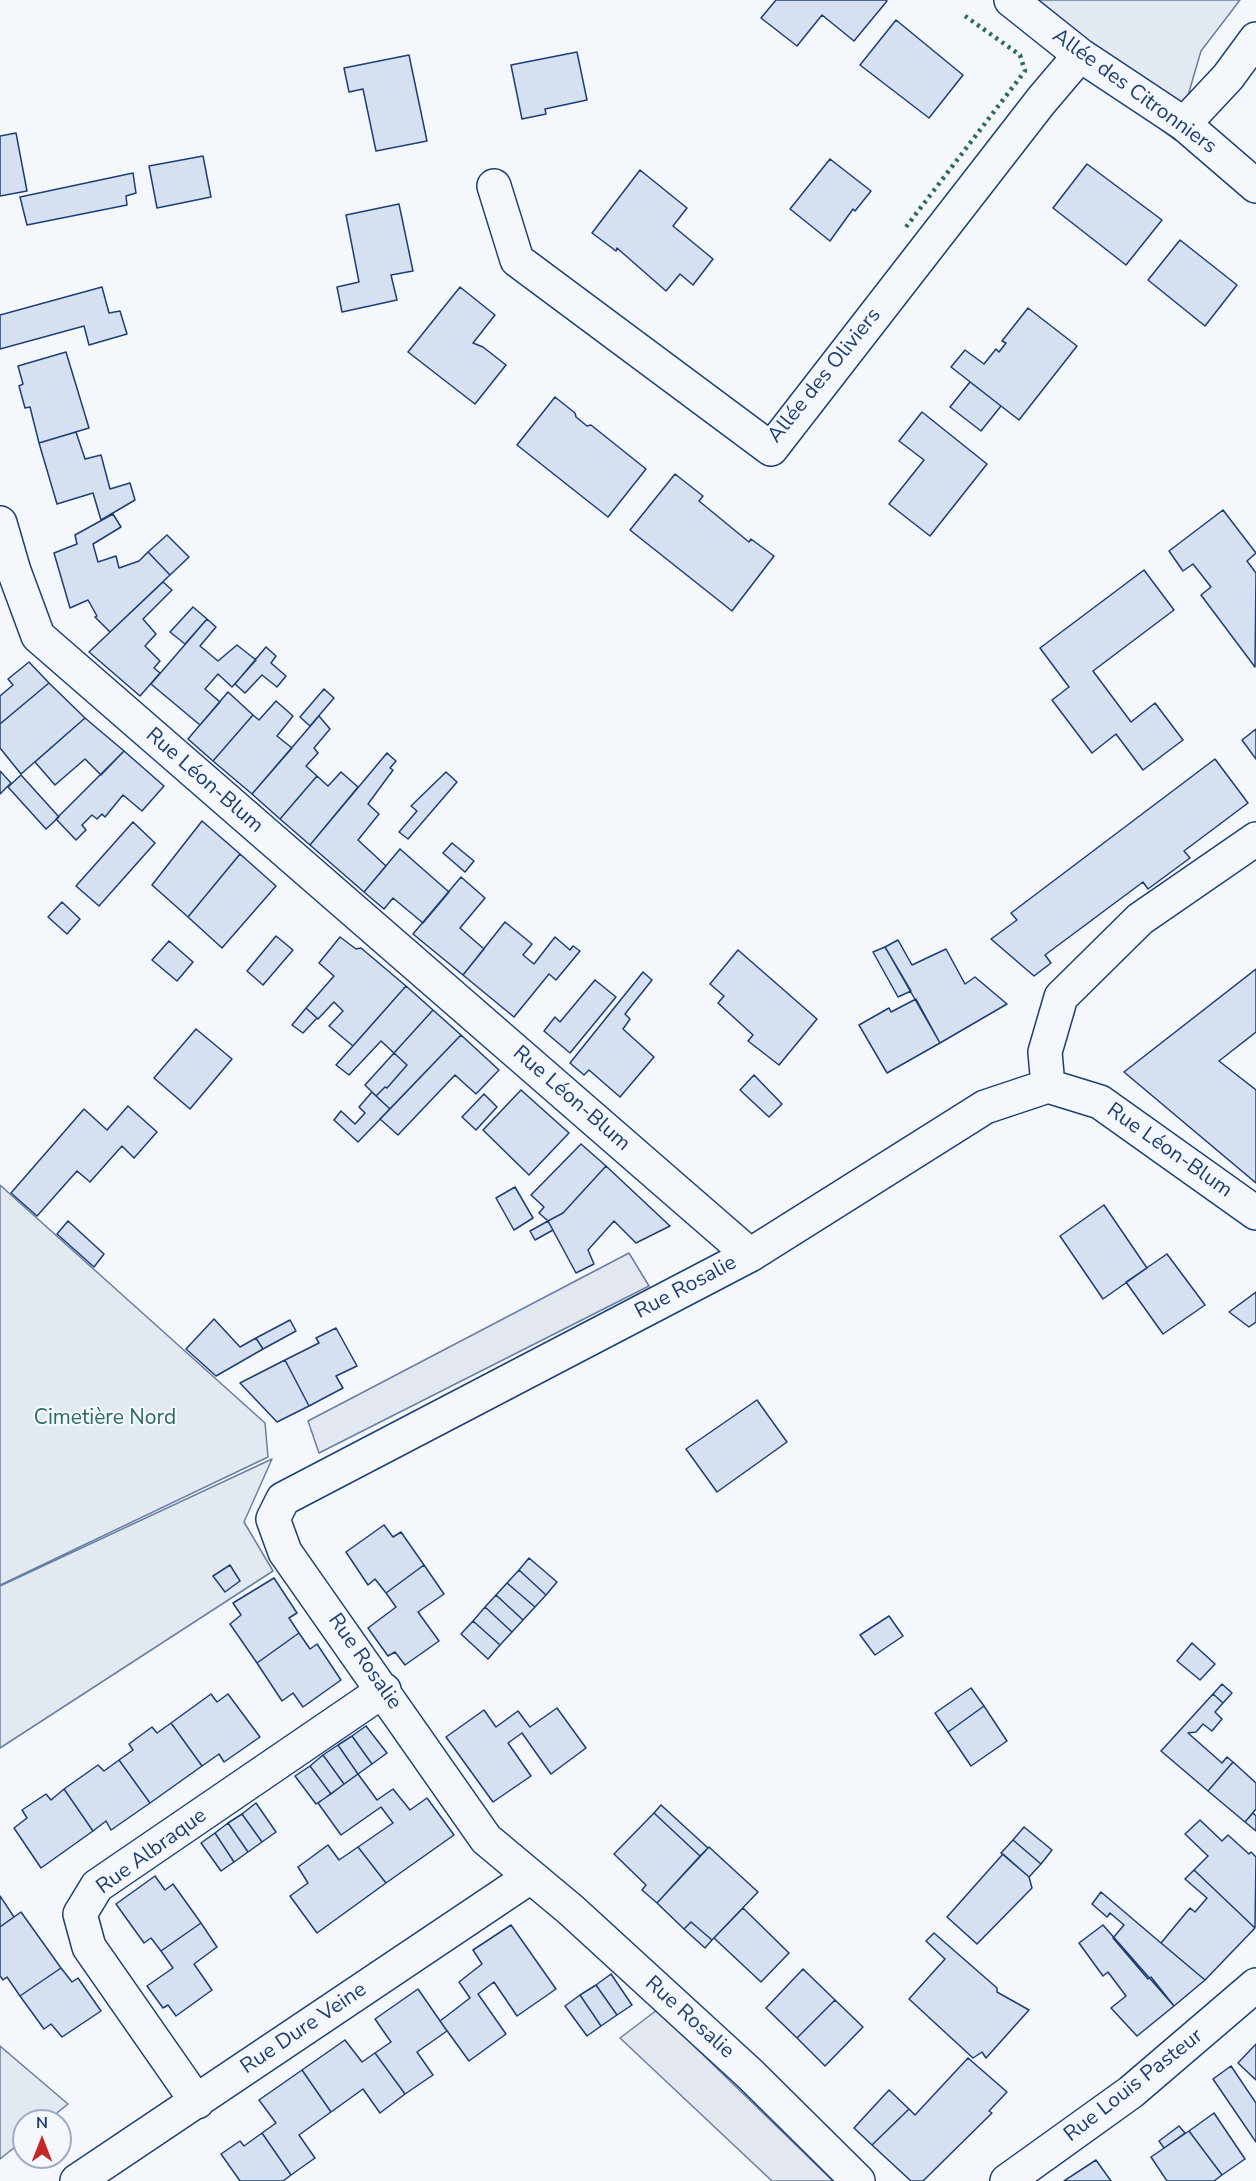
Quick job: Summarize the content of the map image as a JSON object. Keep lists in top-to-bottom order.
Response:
{
  "streets": {
    "street": [
      "Allée des Citronniers",
      "Allée des Oliviers",
      "Rue Léon-Blum",
      "Rue Rosalie",
      "Rue Albraque",
      "Rue Dure Veine",
      "Rue Louis Pasteur"
    ]
  },
  "crossings": [
    ["Allée des Citronniers", "Allée des Oliviers"],
    ["Rue Léon-Blum", "Rue Rosalie"],
    ["Rue Rosalie", "Rue Albraque"],
    ["Rue Rosalie", "Rue Dure Veine"],
    ["Rue Albraque", "Rue Dure Veine"]
  ],
  "parks": ["Cimetière Nord"],
  "north": "top"
}
